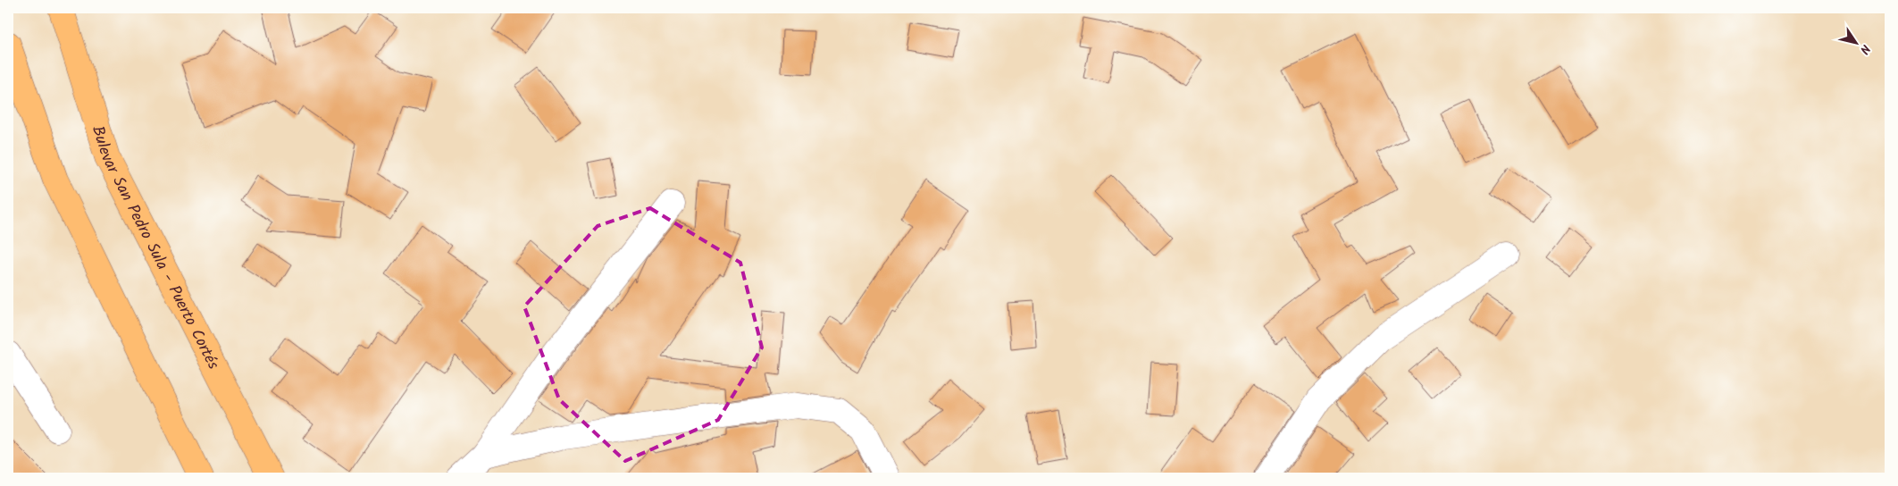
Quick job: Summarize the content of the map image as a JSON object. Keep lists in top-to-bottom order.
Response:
{
  "streets": {
    "highway": ["Bulevar San Pedro Sula - Puerto Cortés"]
  },
  "north": "bottom right"
}
